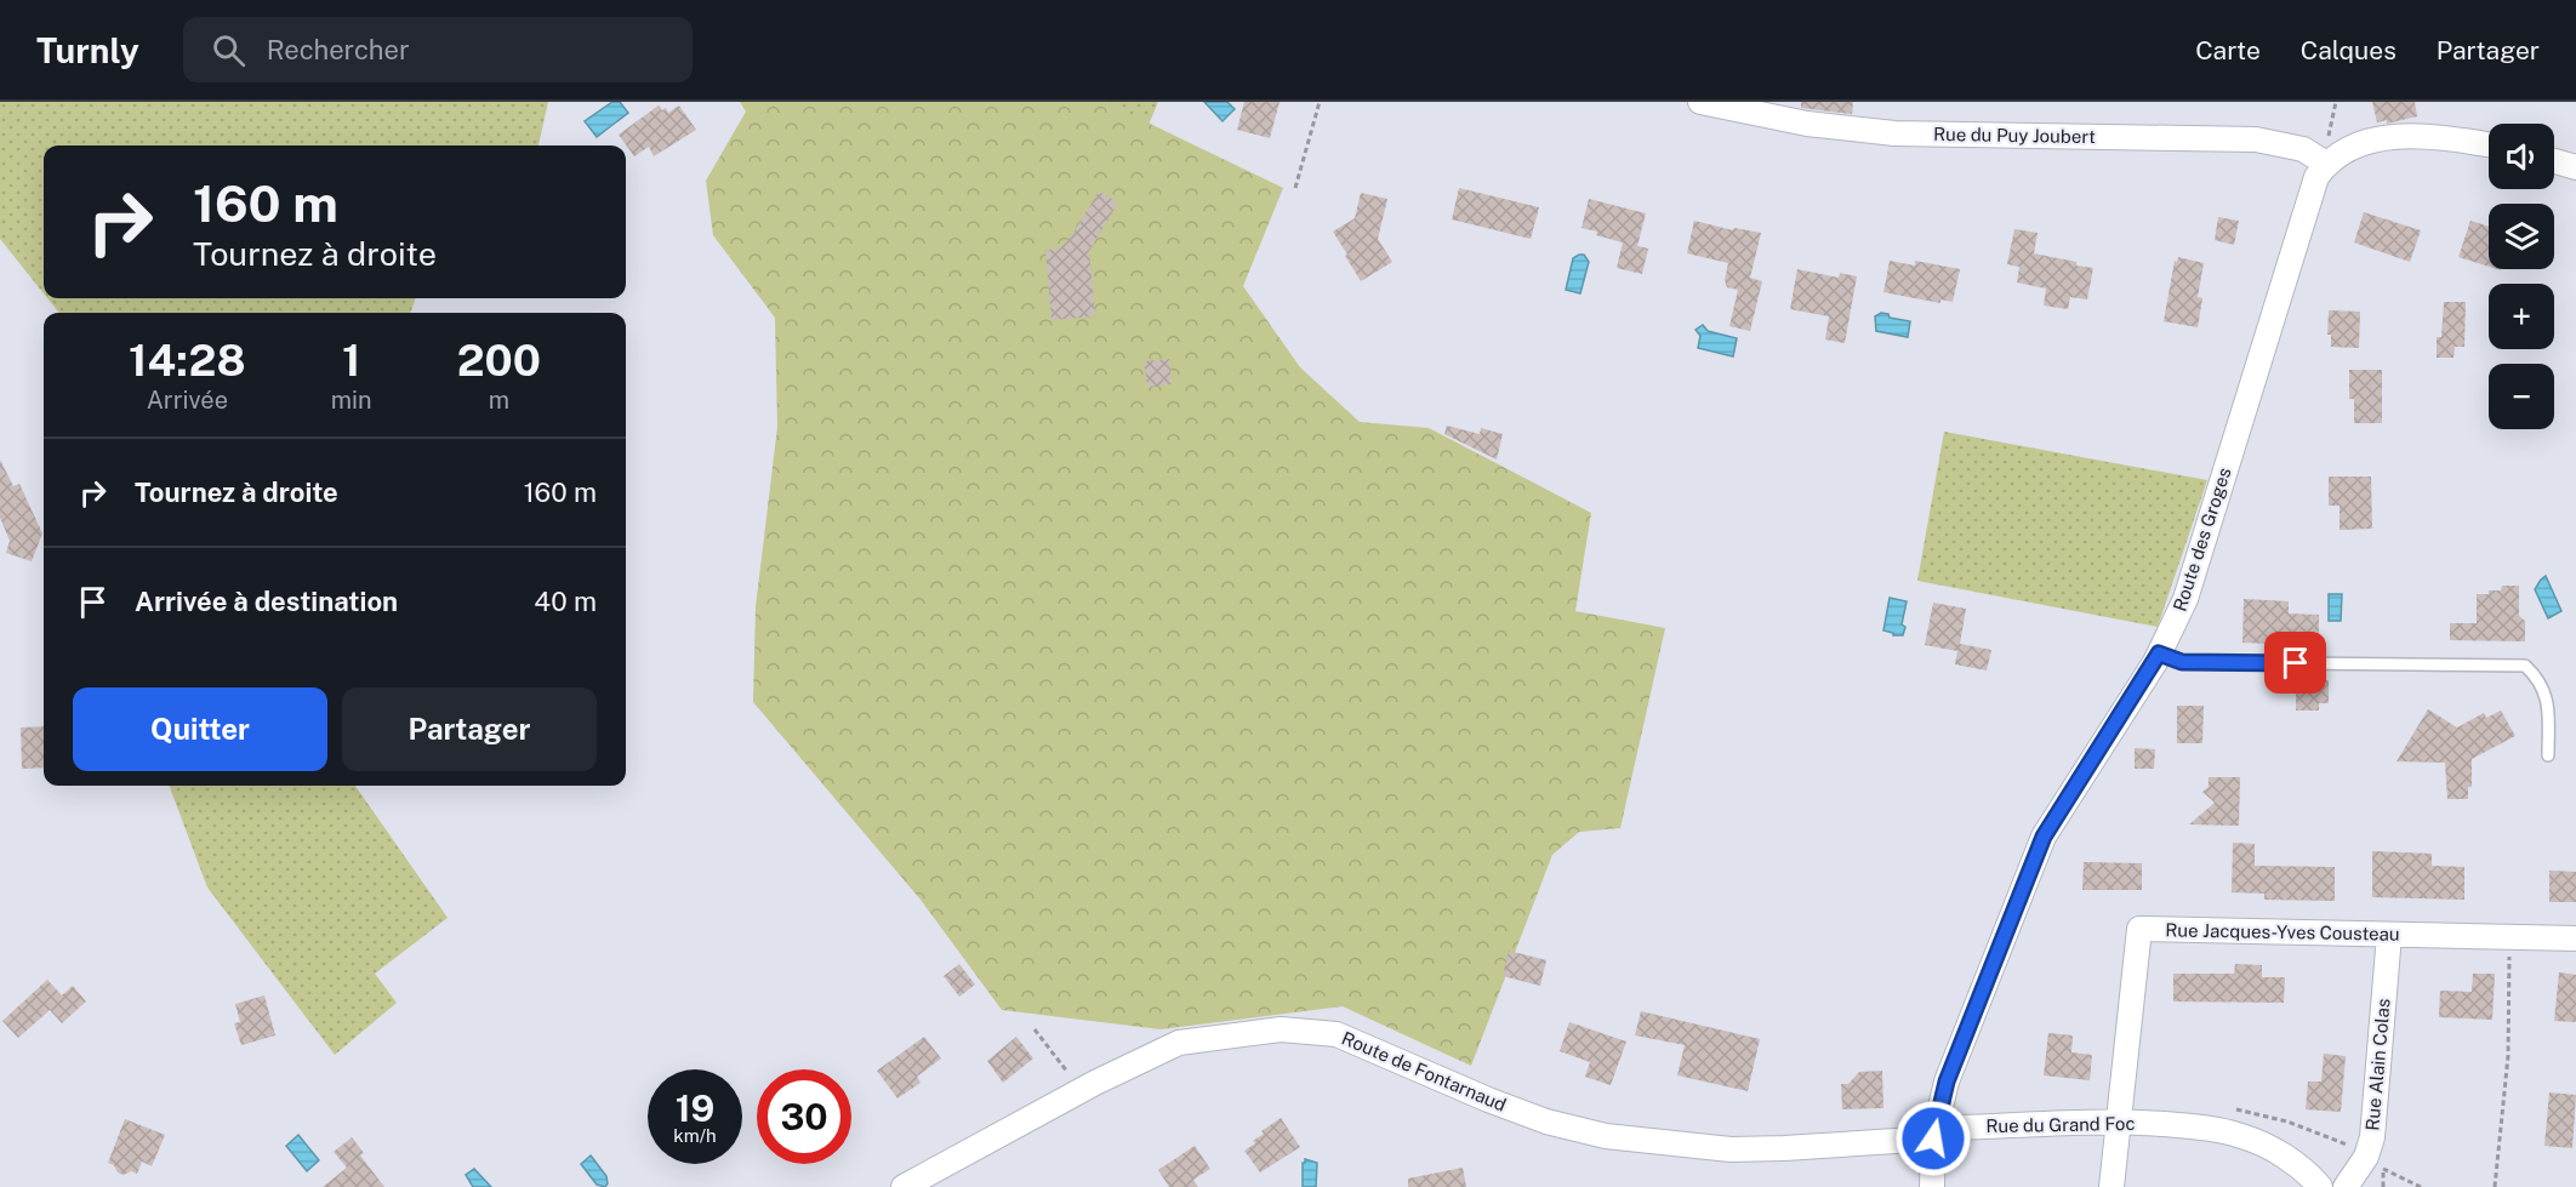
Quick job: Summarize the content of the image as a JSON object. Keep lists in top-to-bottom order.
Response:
{
  "streets": {
    "street": [
      "Rue du Puy Joubert",
      "Route des Groges",
      "Rue Jacques-Yves Cousteau",
      "Rue Alain Colas",
      "Route de Fontarnaud",
      "Rue du Grand Foc"
    ]
  },
  "crossings": [
    ["Rue du Puy Joubert", "Route des Groges"],
    ["Route des Groges", "Route de Fontarnaud"],
    ["Rue Jacques-Yves Cousteau", "Rue Alain Colas"],
    ["Rue Jacques-Yves Cousteau", "Rue du Grand Foc"]
  ],
  "page": {
    "header": "Turnly",
    "search": "Rechercher",
    "nav": ["Carte", "Calques", "Partager"],
    "map_buttons": ["+", "−"],
    "turn": ["160 m", "Tournez à droite"],
    "eta": [
      "14:28",
      "Arrivée",
      "1",
      "min",
      "200",
      "m"
    ],
    "list": [
      {
        "name": "Tournez à droite",
        "value": "160 m"
      },
      {
        "name": "Arrivée à destination",
        "value": "40 m"
      }
    ],
    "buttons": ["Quitter", "Partager"],
    "speed": "19 km/h",
    "limit": "30"
  }
}
